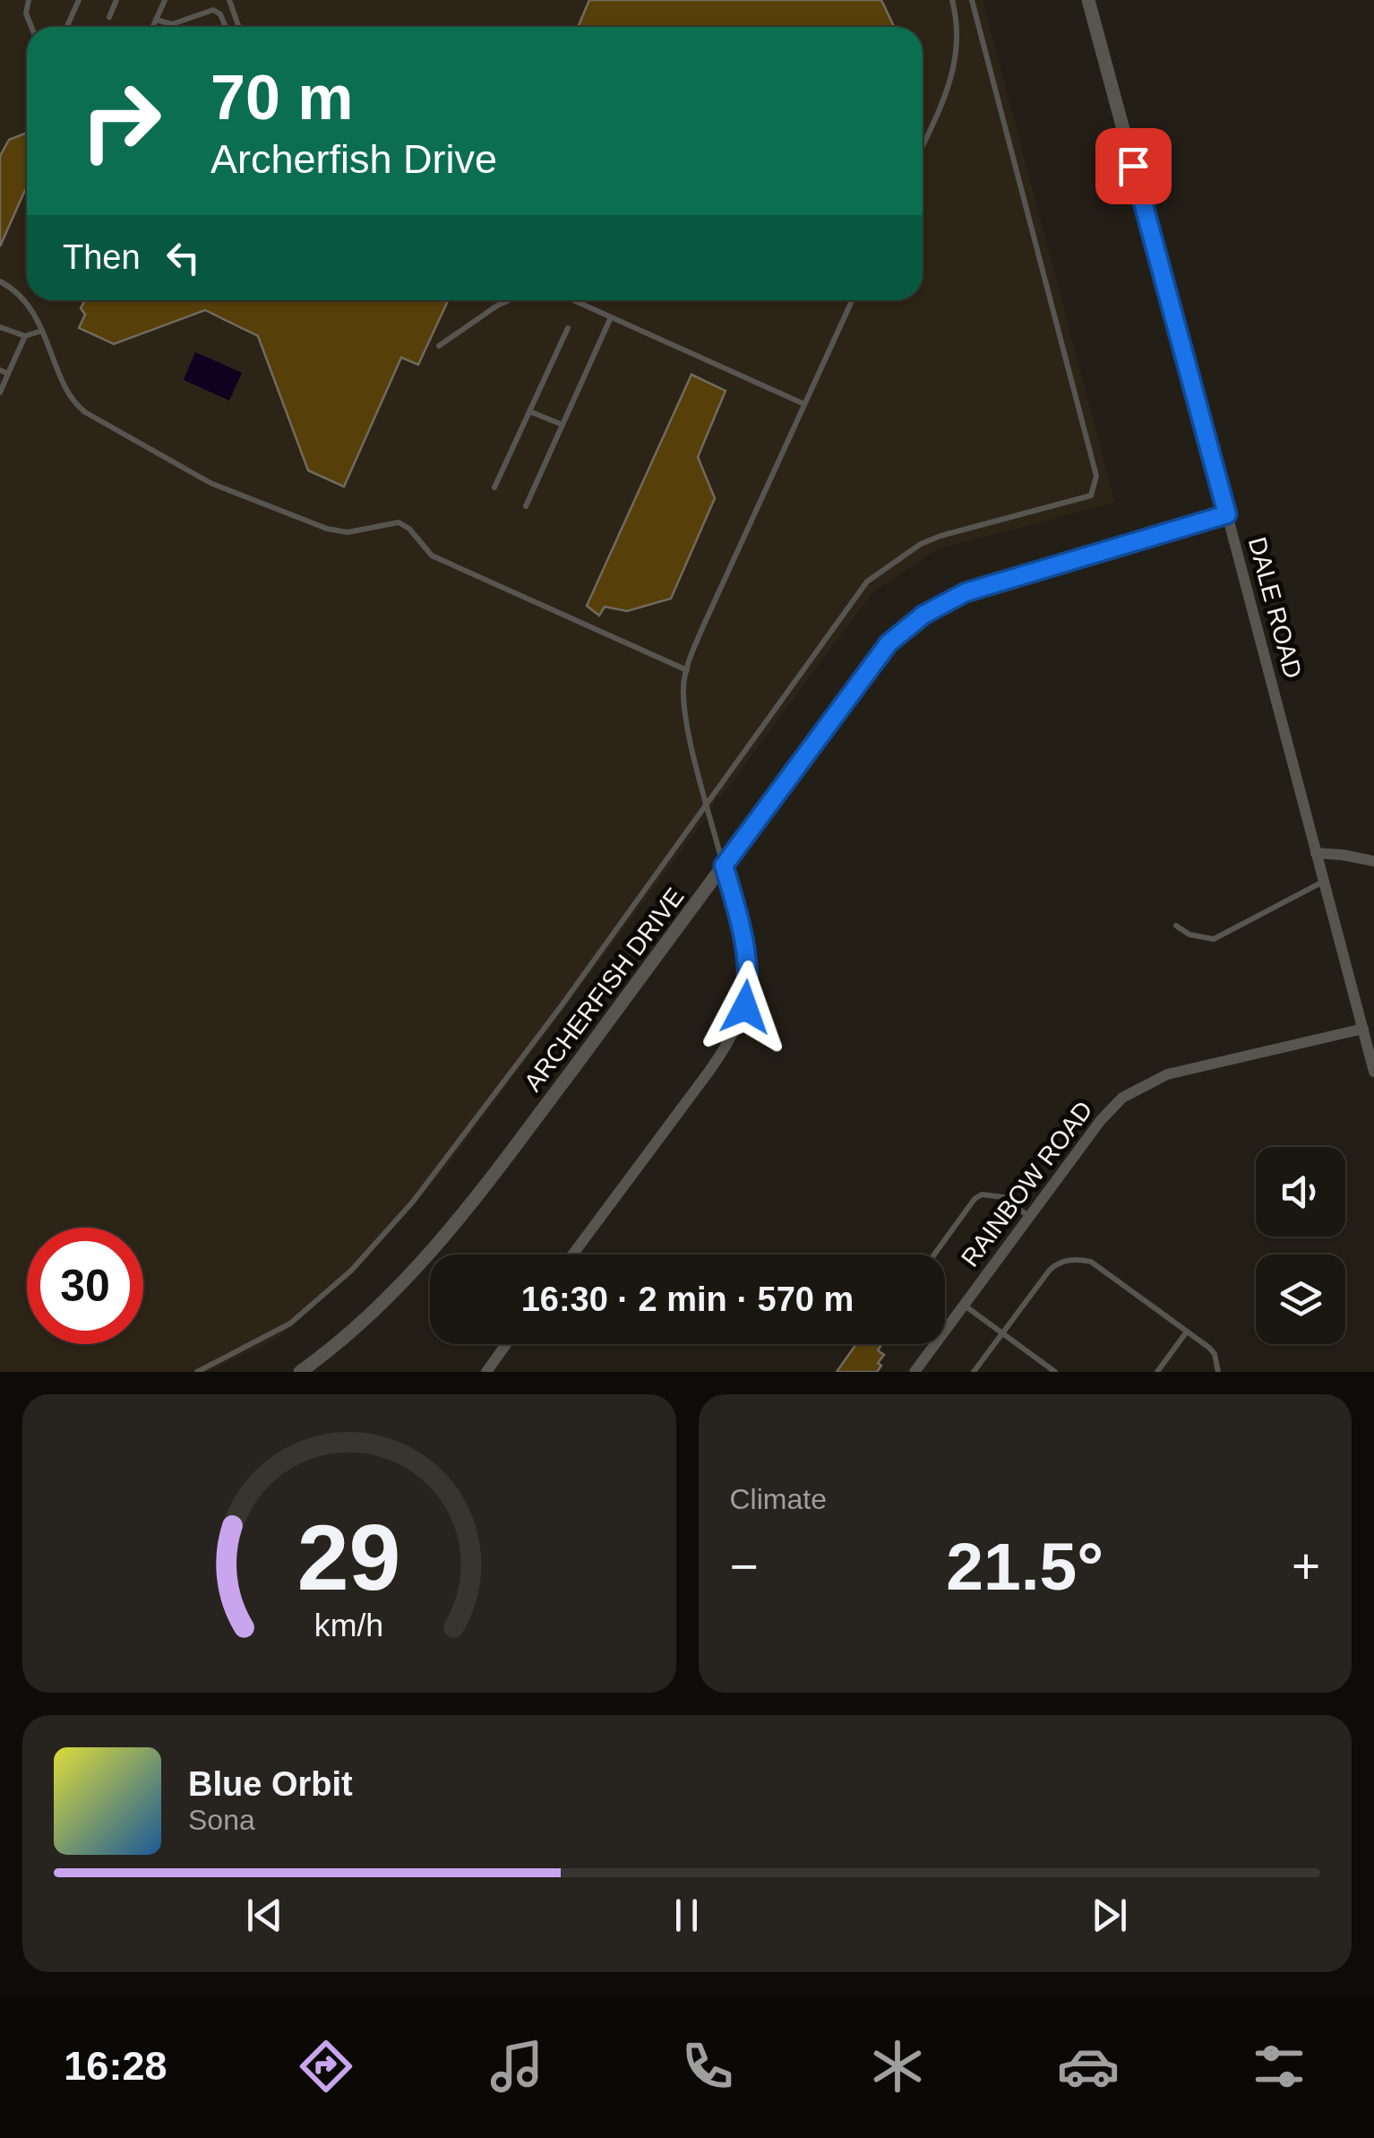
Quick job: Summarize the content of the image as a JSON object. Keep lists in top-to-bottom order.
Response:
{
  "streets": {
    "street": ["DALE ROAD", "ARCHERFISH DRIVE", "RAINBOW ROAD"]
  },
  "crossings": [
    ["DALE ROAD", "ARCHERFISH DRIVE"],
    ["DALE ROAD", "RAINBOW ROAD"]
  ],
  "page": {
    "turn": ["70 m", "Archerfish Drive"],
    "then": "Then",
    "limit": "30",
    "trip": "16:30 · 2 min · 570 m",
    "tile": "Climate",
    "heat": ["−", "21.5°", "+"],
    "song": ["Blue Orbit", "Sona"],
    "tabs": "16:28",
    "gauge": ["29", "km/h"]
  }
}
